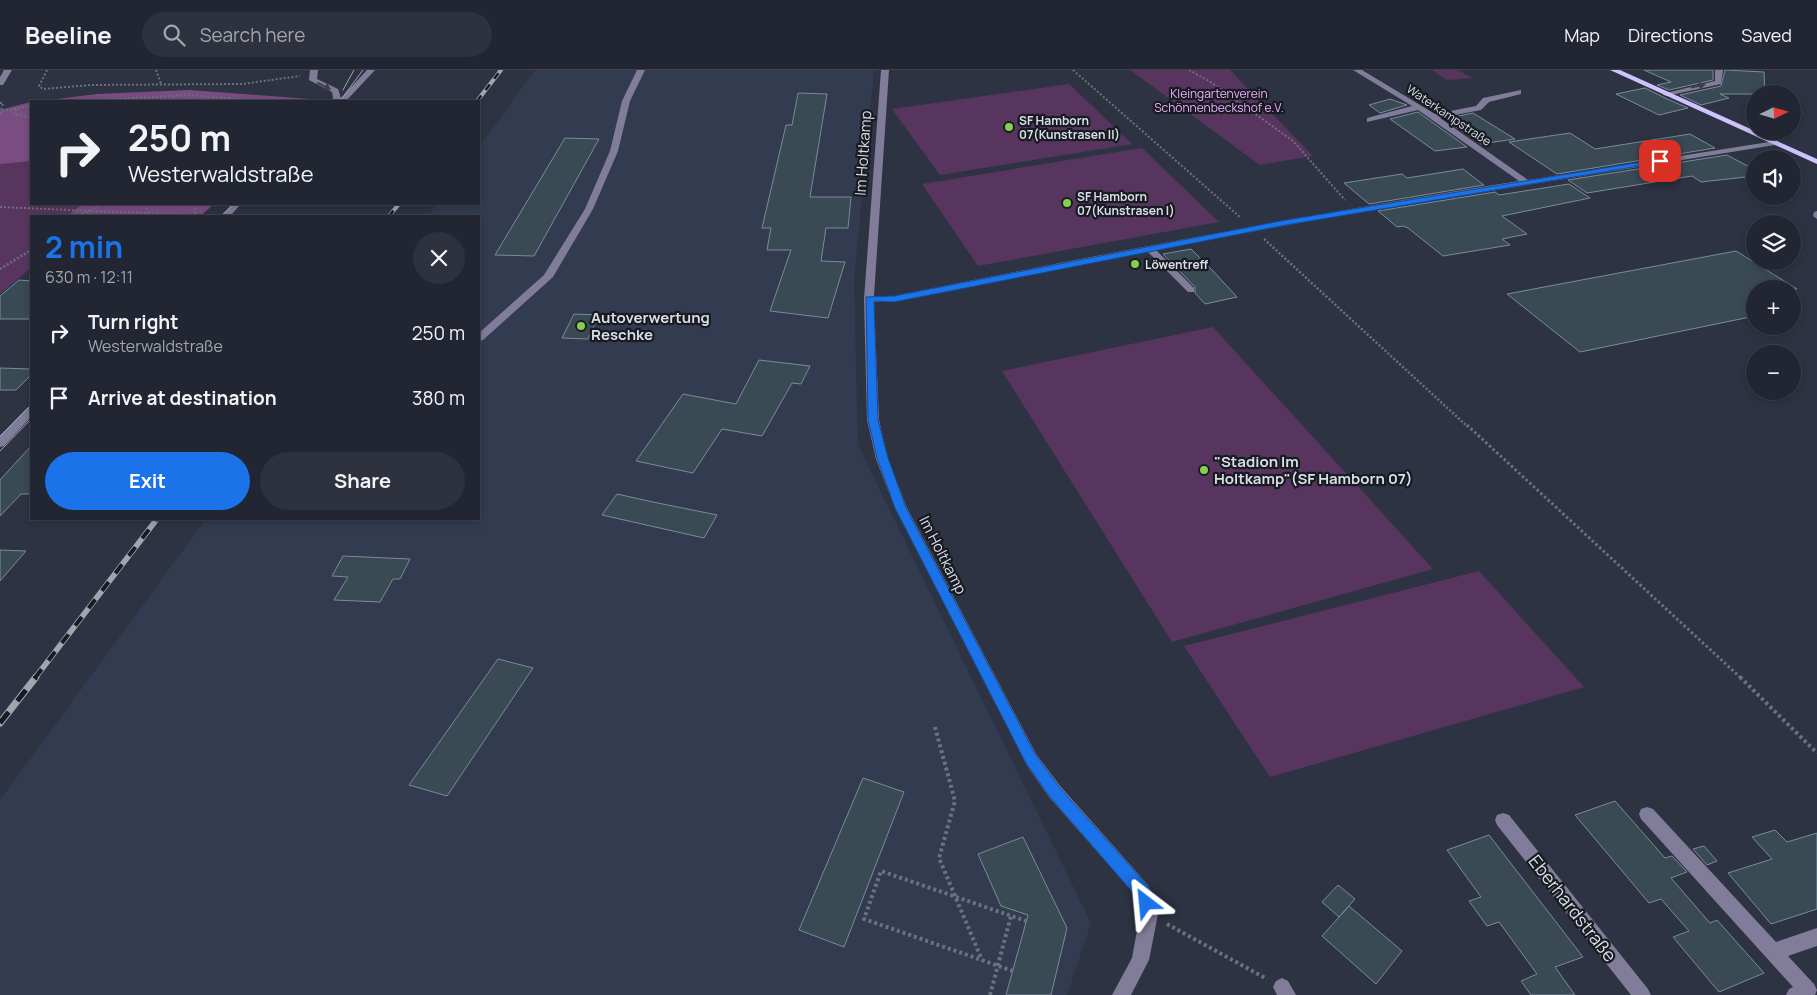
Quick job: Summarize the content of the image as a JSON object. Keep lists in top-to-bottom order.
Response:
{
  "streets": {
    "street": ["Waterkampstraße", "Im Holtkamp", "Eberhardstraße"]
  },
  "parks": ["Kleingartenverein Schönnenbeckshof e.V."],
  "places": [
    "SF Hamborn 07(Kunstrasen II)",
    "SF Hamborn 07(Kunstrasen I)",
    "Löwentreff",
    "Autoverwertung Reschke",
    "\"Stadion Im Holtkamp\"(SF Hamborn 07)"
  ],
  "north": "right",
  "page": {
    "header": "Beeline",
    "search": "Search here",
    "nav": ["Map", "Directions", "Saved"],
    "map_buttons": ["+", "−"],
    "turn": ["250 m", "Westerwaldstraße"],
    "heading": ["2 min", "630 m · 12:11"],
    "list": [
      {
        "name": "Turn right",
        "note": "Westerwaldstraße",
        "value": "250 m"
      },
      {
        "name": "Arrive at destination",
        "value": "380 m"
      }
    ],
    "buttons": ["Exit", "Share"]
  }
}
